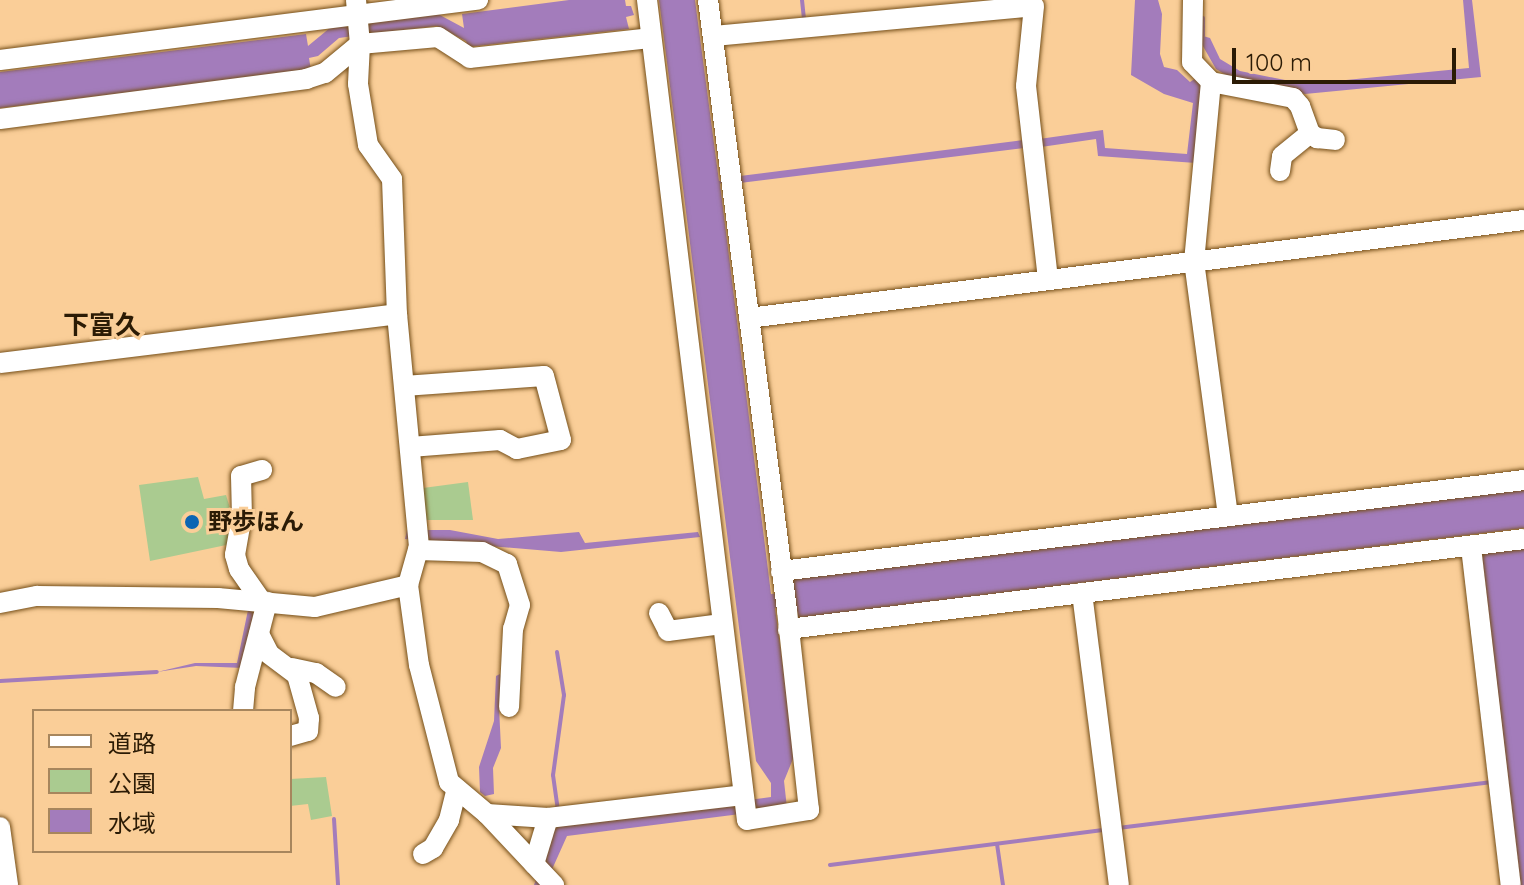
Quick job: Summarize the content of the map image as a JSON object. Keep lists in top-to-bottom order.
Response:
{
  "districts": ["下富久"],
  "places": ["野歩ほん"],
  "legend": ["道路", "公園", "水域"],
  "scale_bar": "100 m"
}
